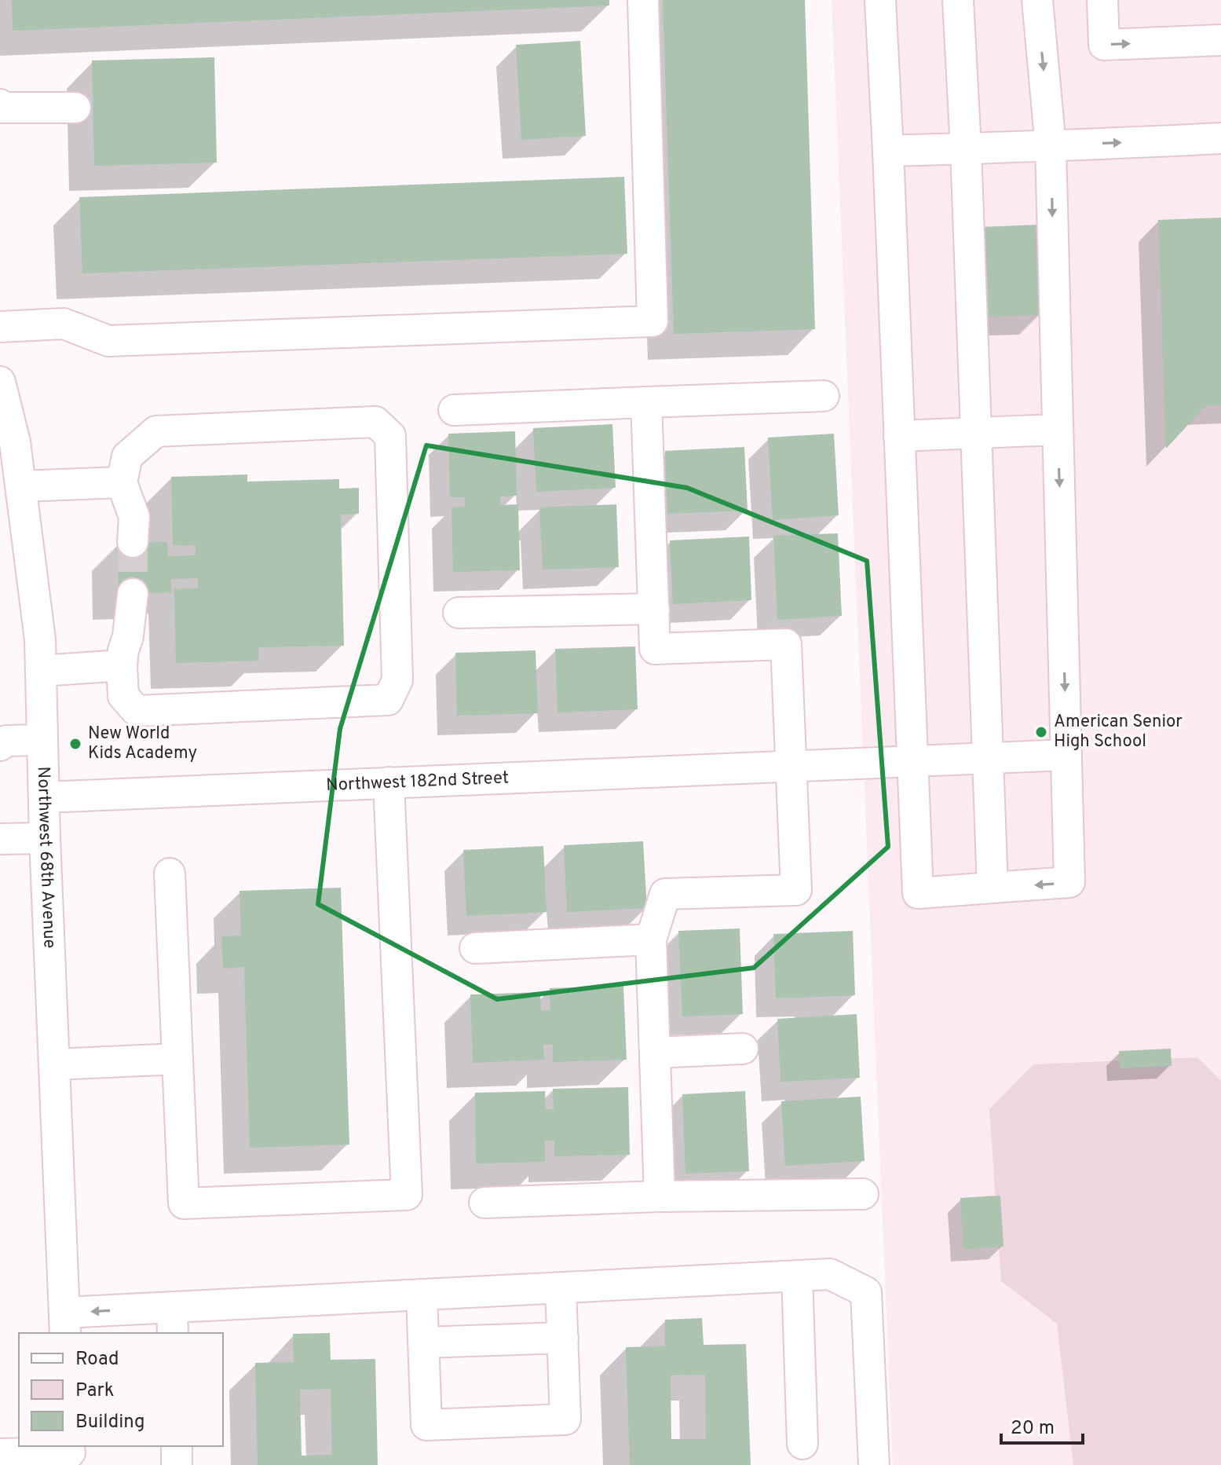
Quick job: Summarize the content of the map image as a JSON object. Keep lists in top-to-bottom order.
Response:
{
  "streets": {
    "street": ["Northwest 182nd Street", "Northwest 68th Avenue"]
  },
  "crossings": [
    ["Northwest 182nd Street", "Northwest 68th Avenue"]
  ],
  "places": ["American Senior High School", "New World Kids Academy"],
  "legend": ["Road", "Park", "Building"],
  "scale_bar": "20 m"
}
